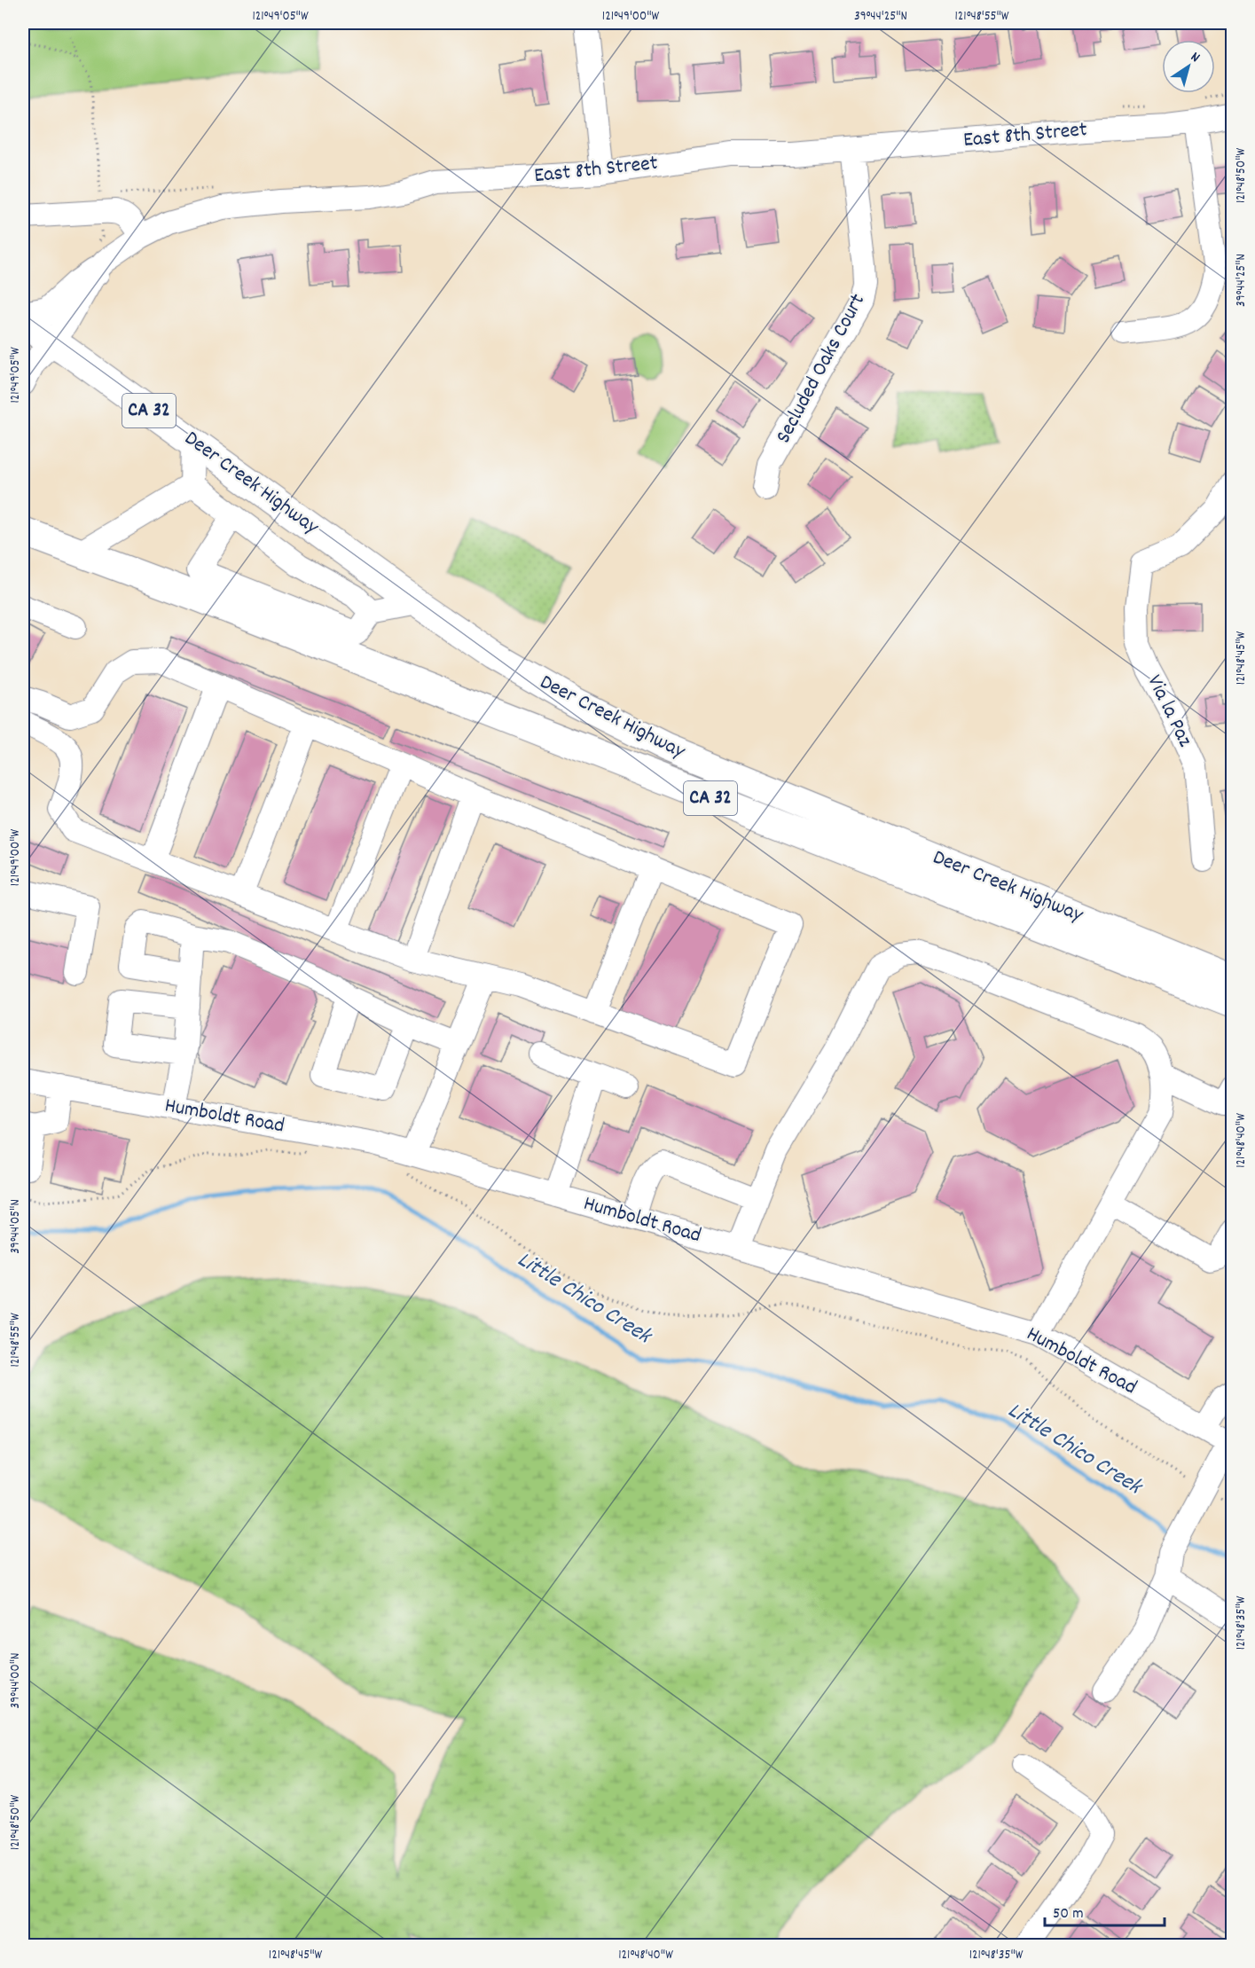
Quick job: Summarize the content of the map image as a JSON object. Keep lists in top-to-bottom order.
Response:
{
  "streets": {
    "main road": ["CA 32", "Deer Creek Highway"],
    "street": [
      "East 8th Street",
      "Secluded Oaks Court",
      "Via la Paz",
      "Humboldt Road"
    ]
  },
  "crossings": [
    ["East 8th Street", "Secluded Oaks Court"],
    ["East 8th Street", "CA 32"],
    ["East 8th Street", "Deer Creek Highway"],
    ["CA 32", "Deer Creek Highway"]
  ],
  "water": ["Little Chico Creek"],
  "scale_bar": "50 m",
  "north": "top right",
  "coordinates": [
    "121°49'05\"W",
    "121°49'00\"W",
    "39°44'25\"N",
    "121°48'55\"W",
    "121°48'50\"W",
    "121°48'45\"W",
    "121°48'40\"W",
    "39°44'05\"N",
    "121°48'35\"W",
    "39°44'00\"N"
  ]
}
